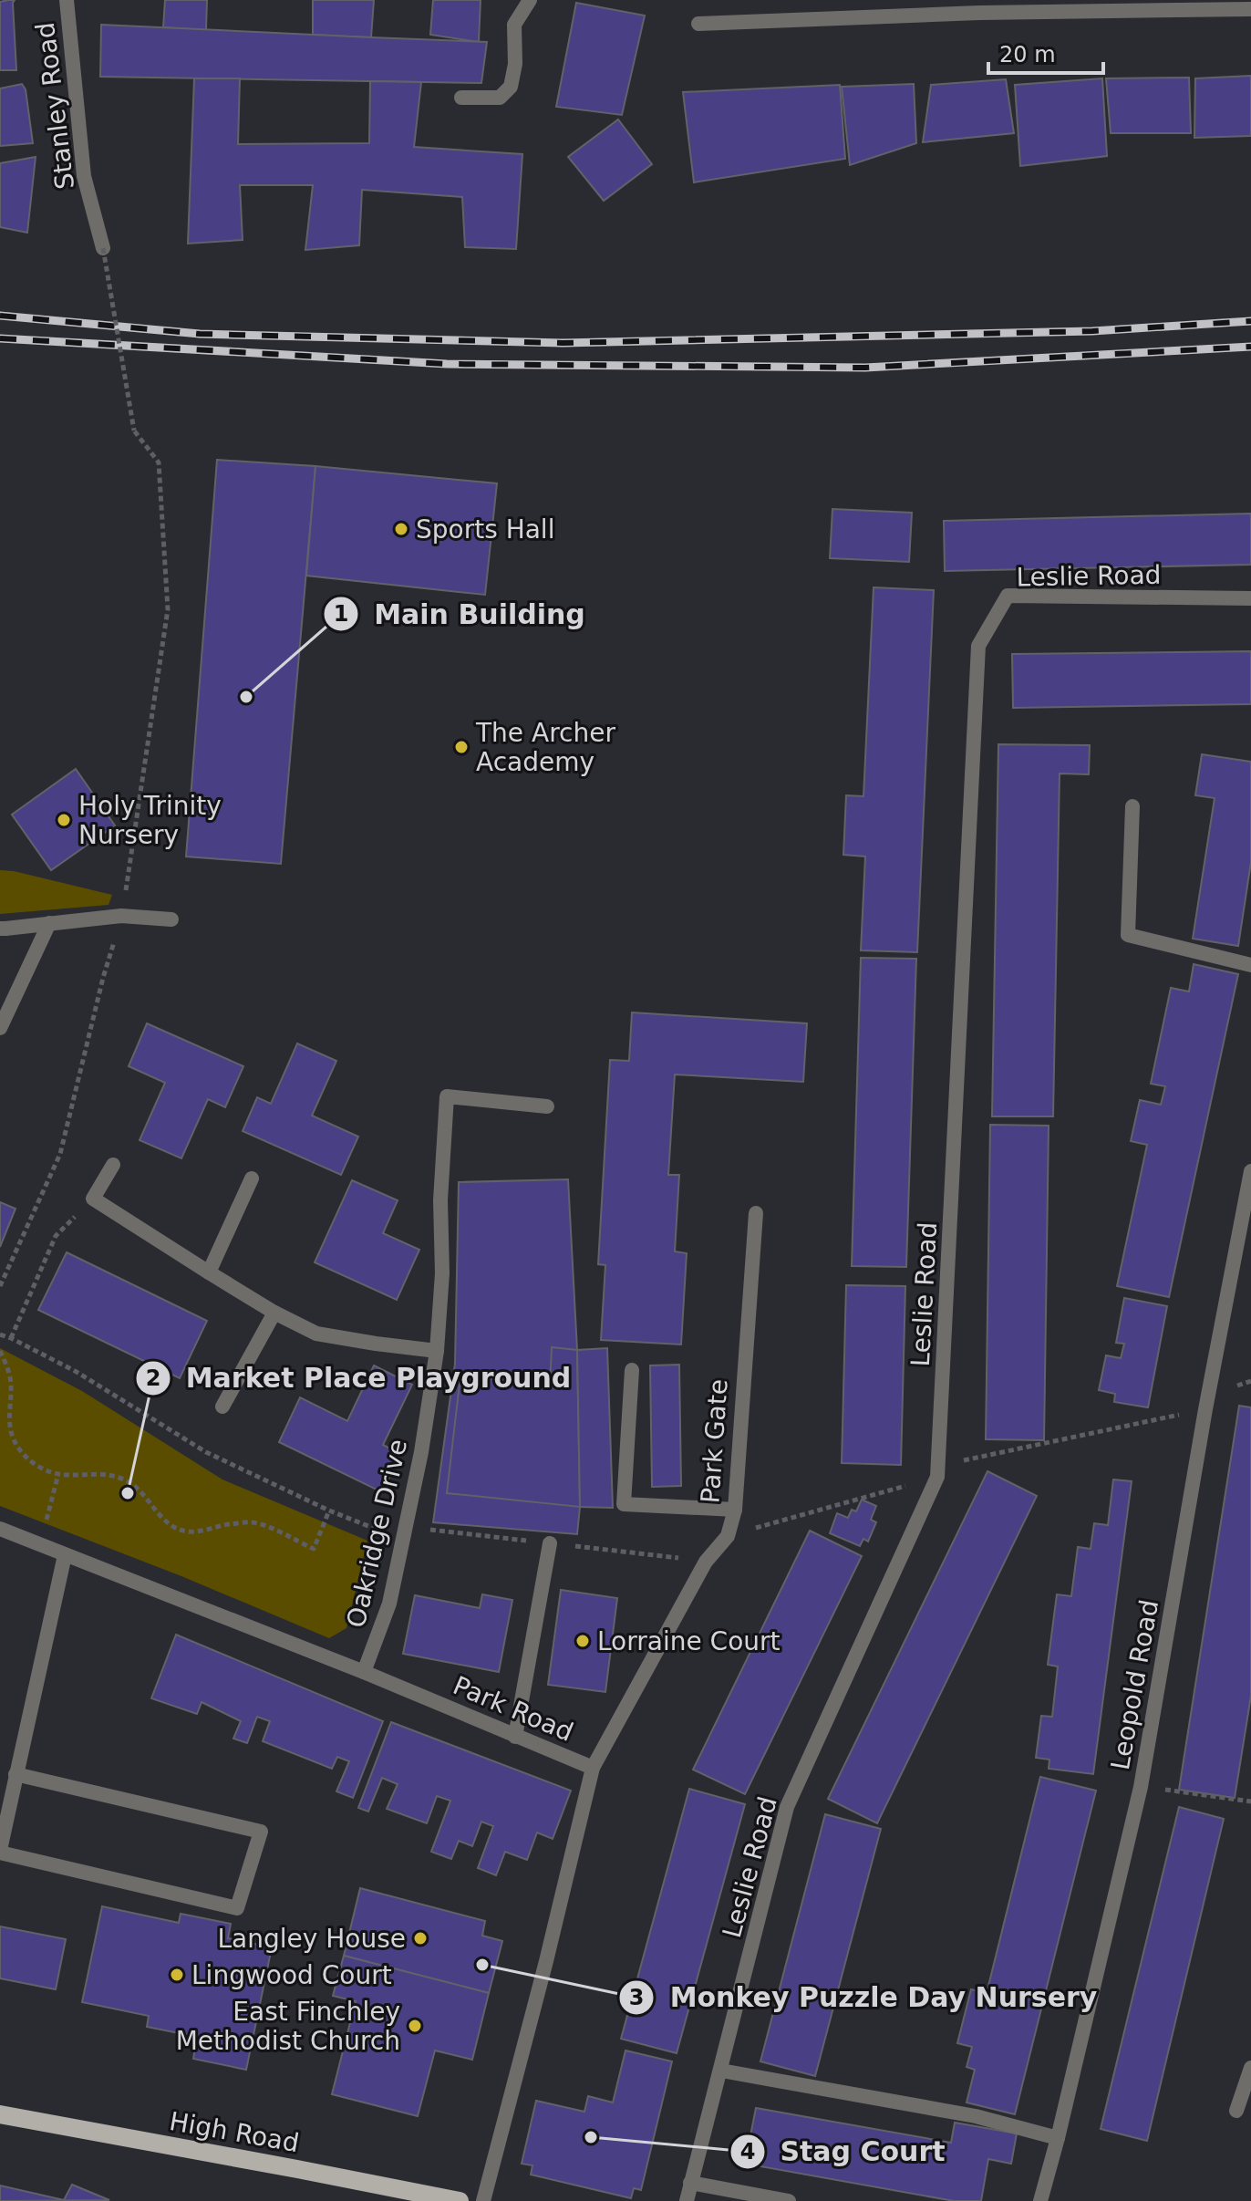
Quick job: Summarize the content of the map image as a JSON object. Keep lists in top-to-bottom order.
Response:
{
  "streets": {
    "main road": ["High Road"],
    "street": [
      "Stanley Road",
      "Leslie Road",
      "Park Gate",
      "Oakridge Drive",
      "Leopold Road",
      "Park Road"
    ]
  },
  "crossings": [
    ["Park Gate", "Park Road"],
    ["Oakridge Drive", "Park Road"]
  ],
  "places": [
    "Sports Hall",
    "Main Building",
    "The Archer Academy",
    "Holy Trinity Nursery",
    "Market Place Playground",
    "Lorraine Court",
    "Langley House",
    "Monkey Puzzle Day Nursery",
    "Lingwood Court",
    "East Finchley Methodist Church",
    "Stag Court"
  ],
  "scale_bar": "20 m"
}
